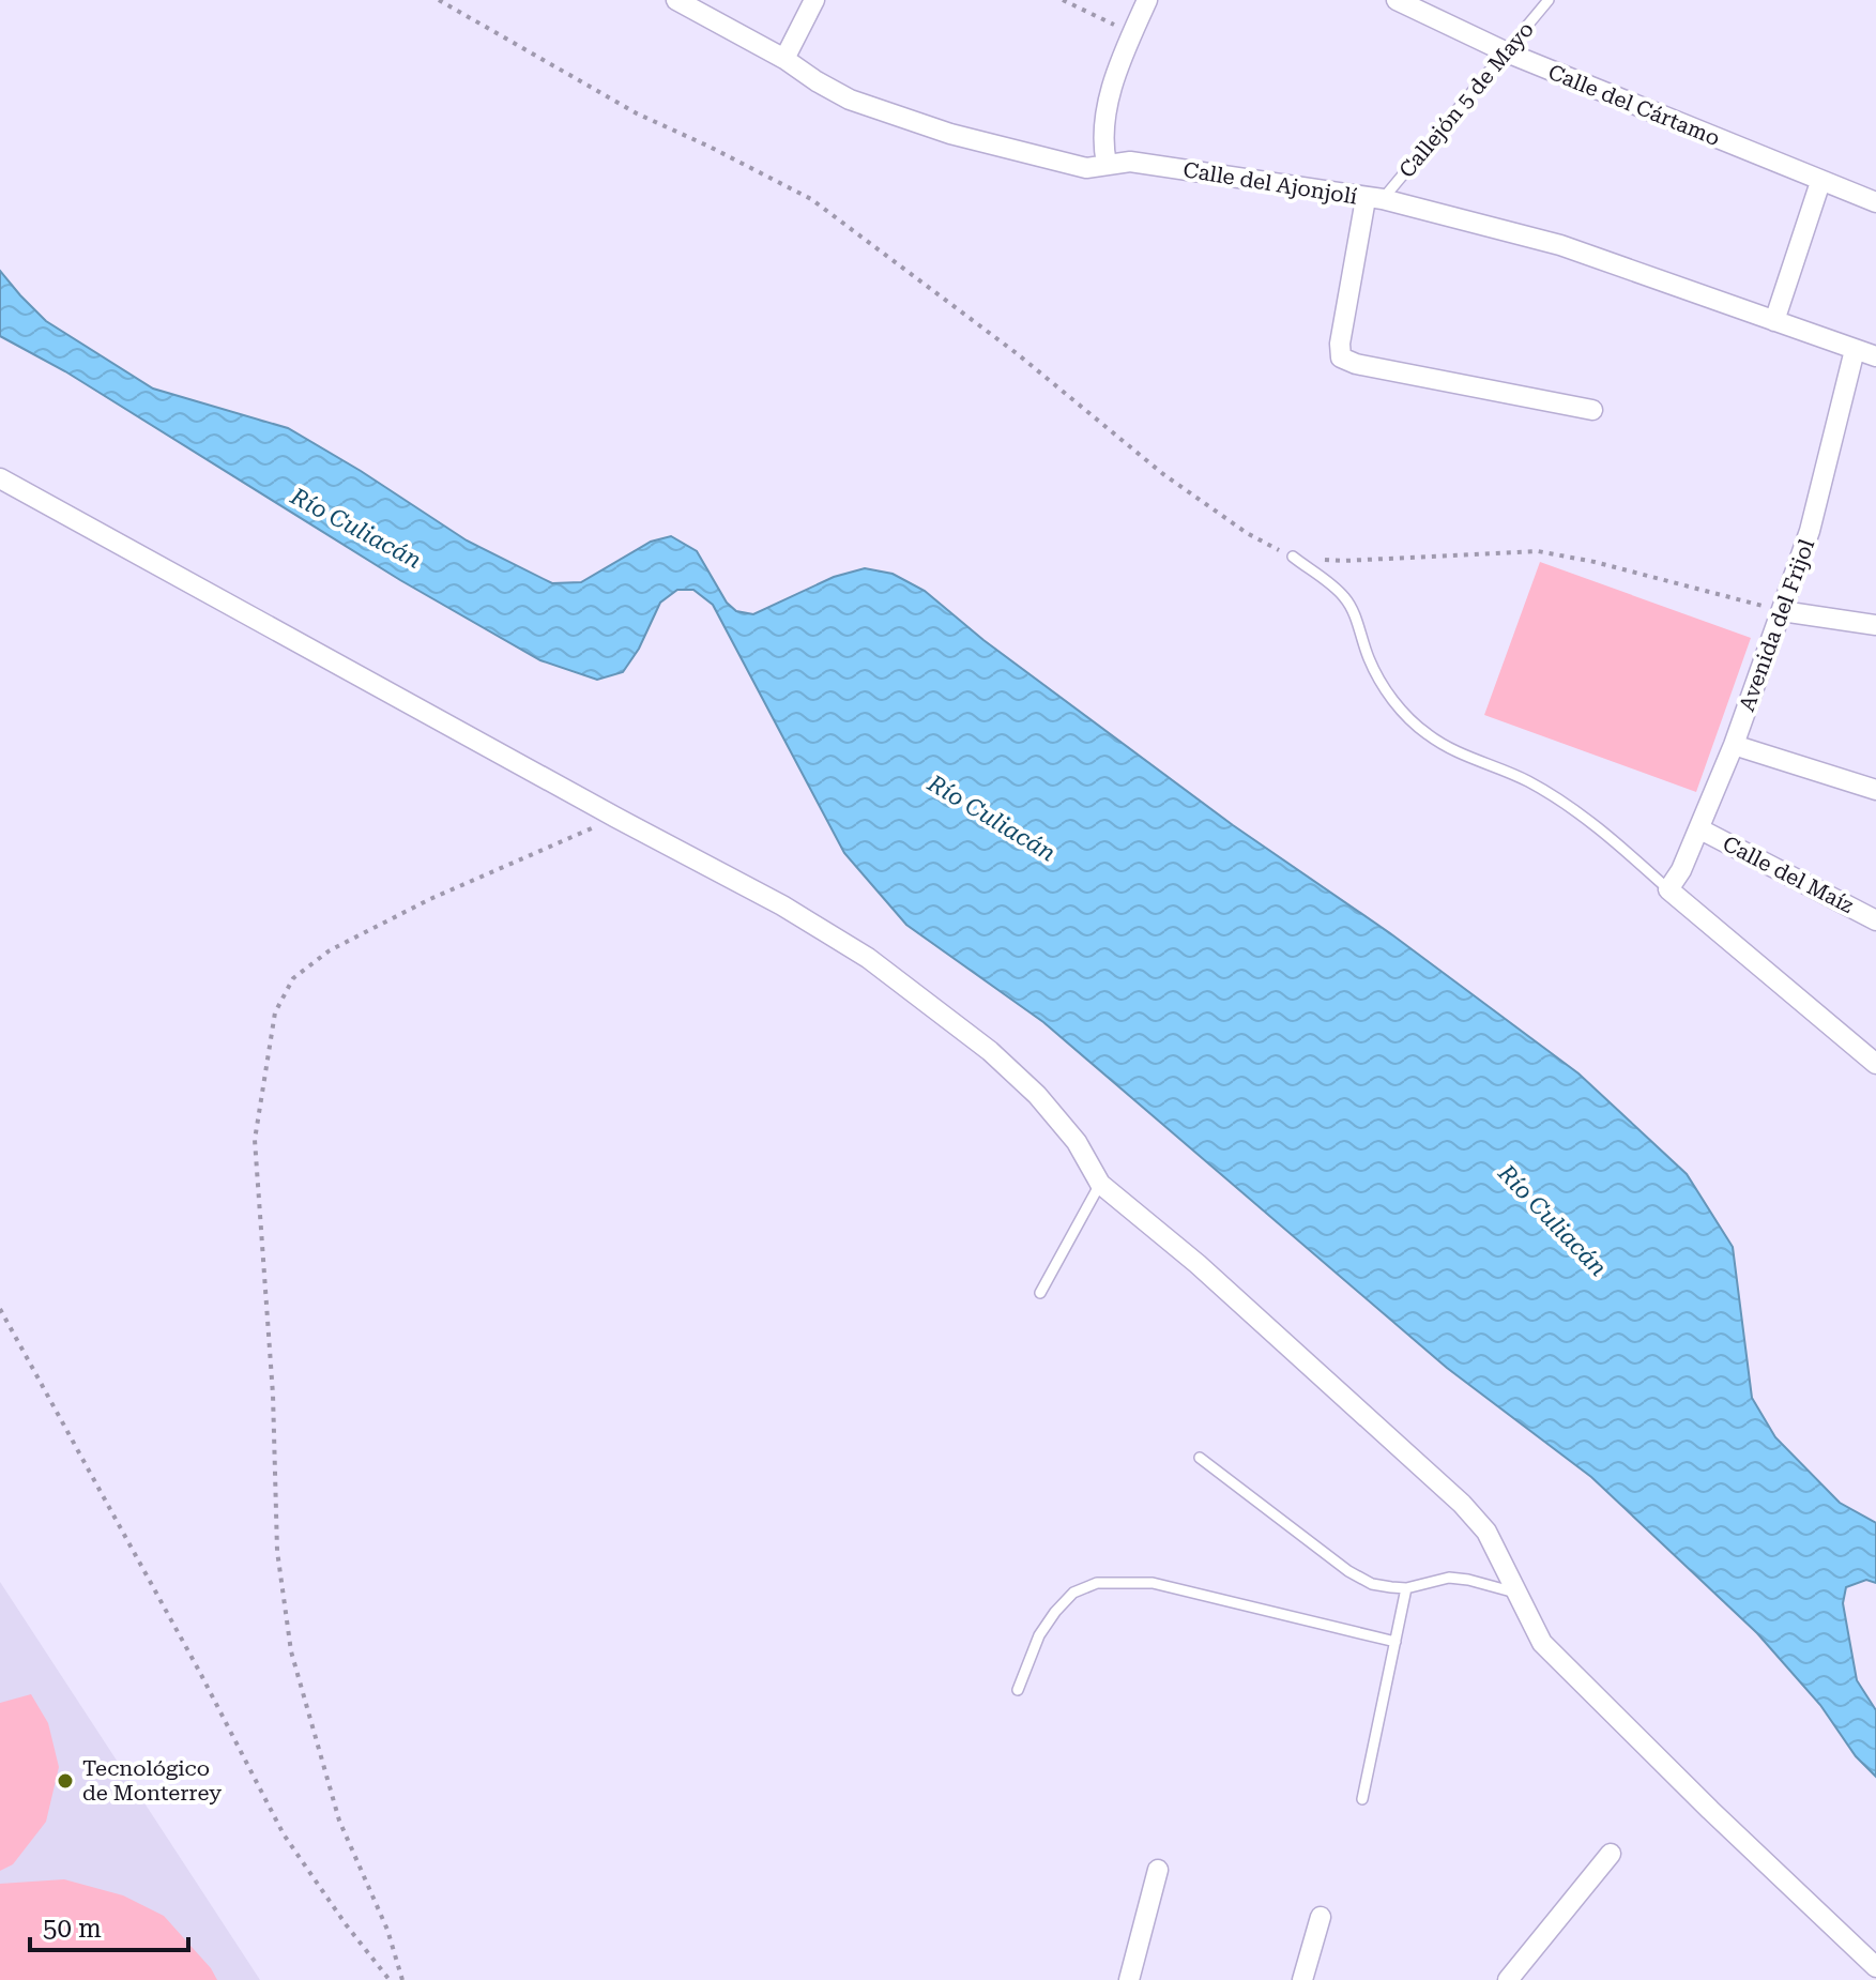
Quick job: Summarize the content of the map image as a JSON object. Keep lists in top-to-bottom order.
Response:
{
  "streets": {
    "street": [
      "Calle del Cártamo",
      "Calle del Ajonjolí",
      "Avenida del Frijol",
      "Calle del Maíz"
    ],
    "lane": ["Callejón 5 de Mayo"]
  },
  "crossings": [
    ["Callejón 5 de Mayo", "Calle del Cártamo"],
    ["Callejón 5 de Mayo", "Calle del Ajonjolí"],
    ["Calle del Ajonjolí", "Avenida del Frijol"],
    ["Avenida del Frijol", "Calle del Maíz"]
  ],
  "water": ["Río Culiacán"],
  "places": ["Tecnológico de Monterrey"],
  "scale_bar": "50 m"
}
